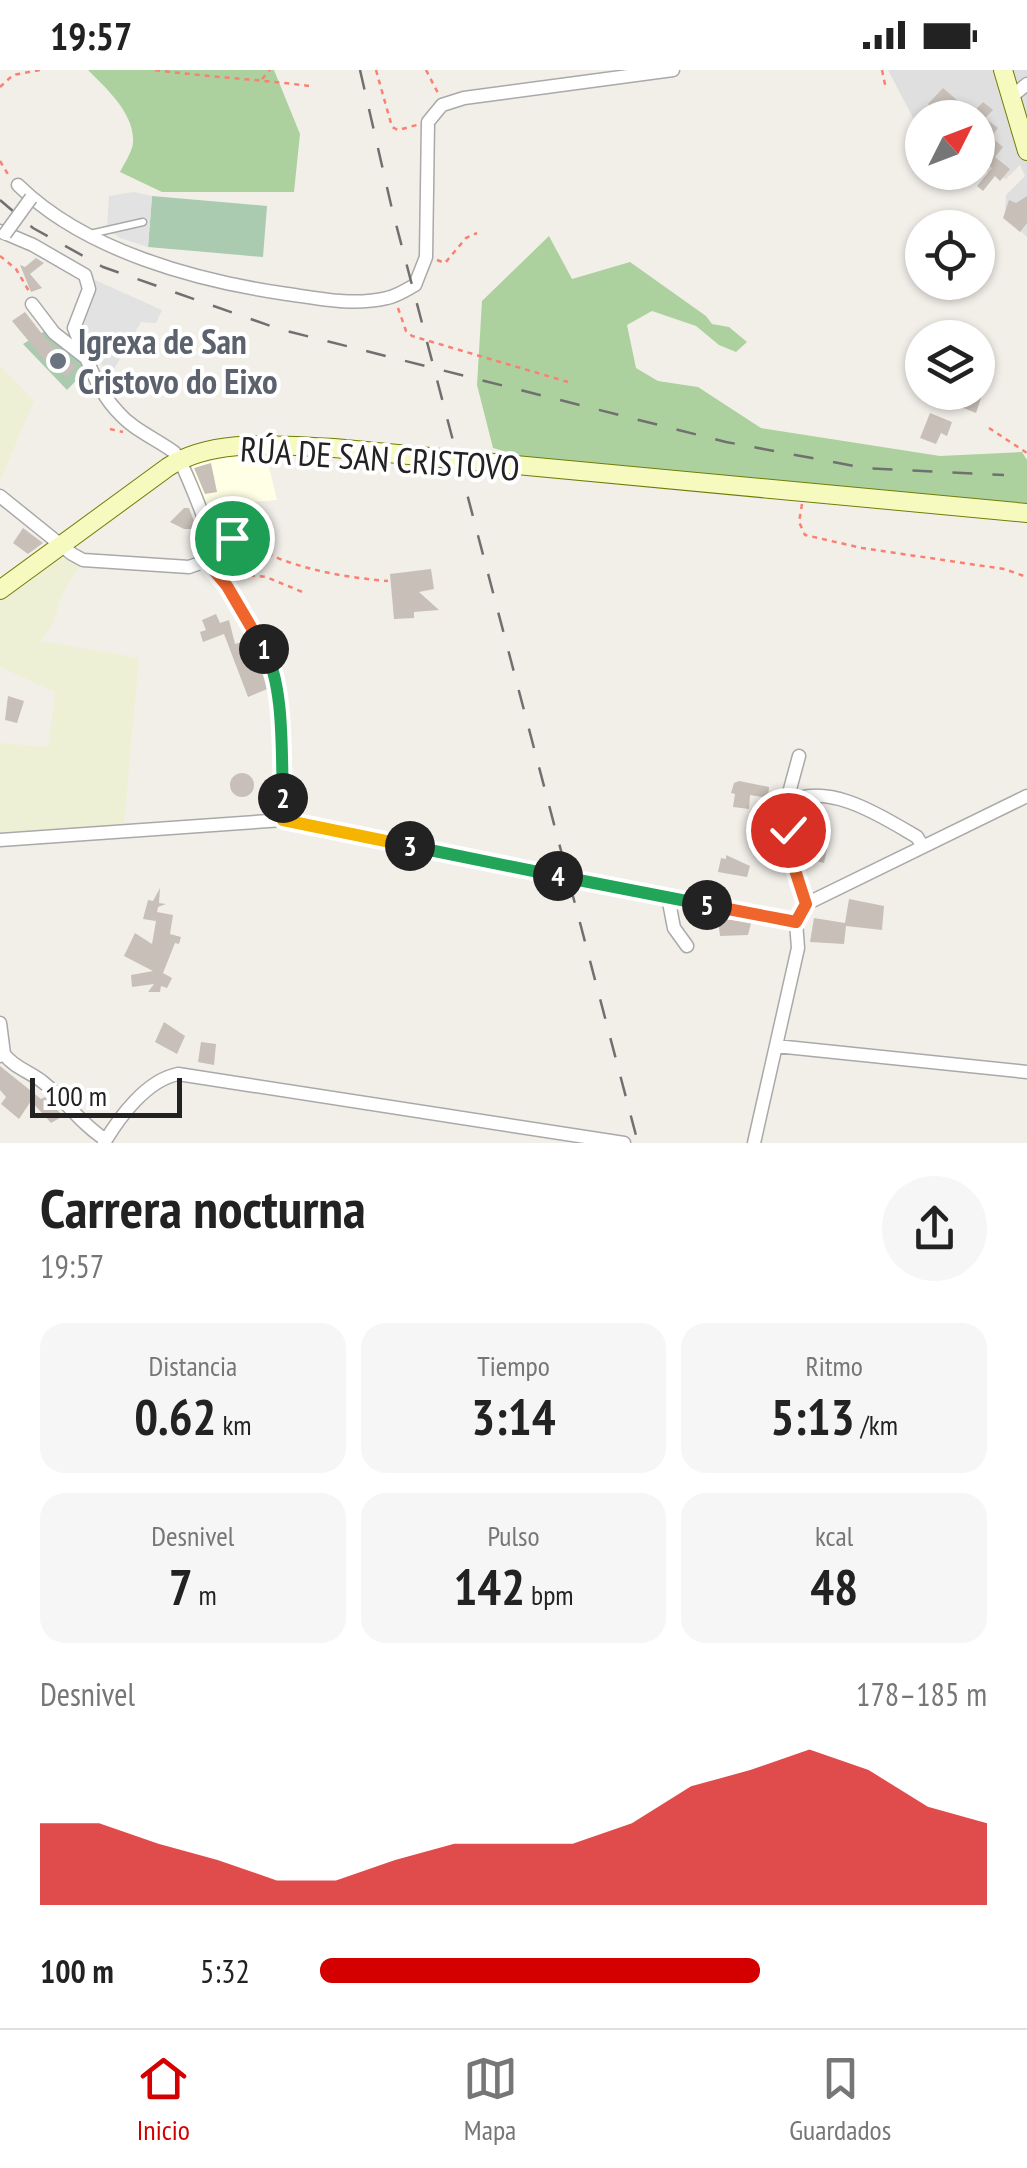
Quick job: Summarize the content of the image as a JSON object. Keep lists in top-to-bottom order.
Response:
{
  "streets": {
    "street": ["RÚA DE SAN CRISTOVO"]
  },
  "places": ["Igrexa de San Cristovo do Eixo"],
  "scale_bar": "100 m",
  "north": "top right",
  "page": {
    "status": "19:57",
    "pins": [
      "1",
      "2",
      "3",
      "4",
      "5"
    ],
    "scale": "100 m",
    "heading": ["Carrera nocturna", "19:57"],
    "stats": [
      ["Distancia", "0.62 km"],
      ["Tiempo", "3:14"],
      ["Ritmo", "5:13 /km"],
      ["Desnivel", "7 m"],
      ["Pulso", "142 bpm"],
      ["kcal", "48"]
    ],
    "chart": ["Desnivel", "178–185 m"],
    "list": [
      {
        "name": "100 m",
        "note": "5:32"
      }
    ],
    "tabs": ["Inicio", "Mapa", "Guardados"]
  }
}
